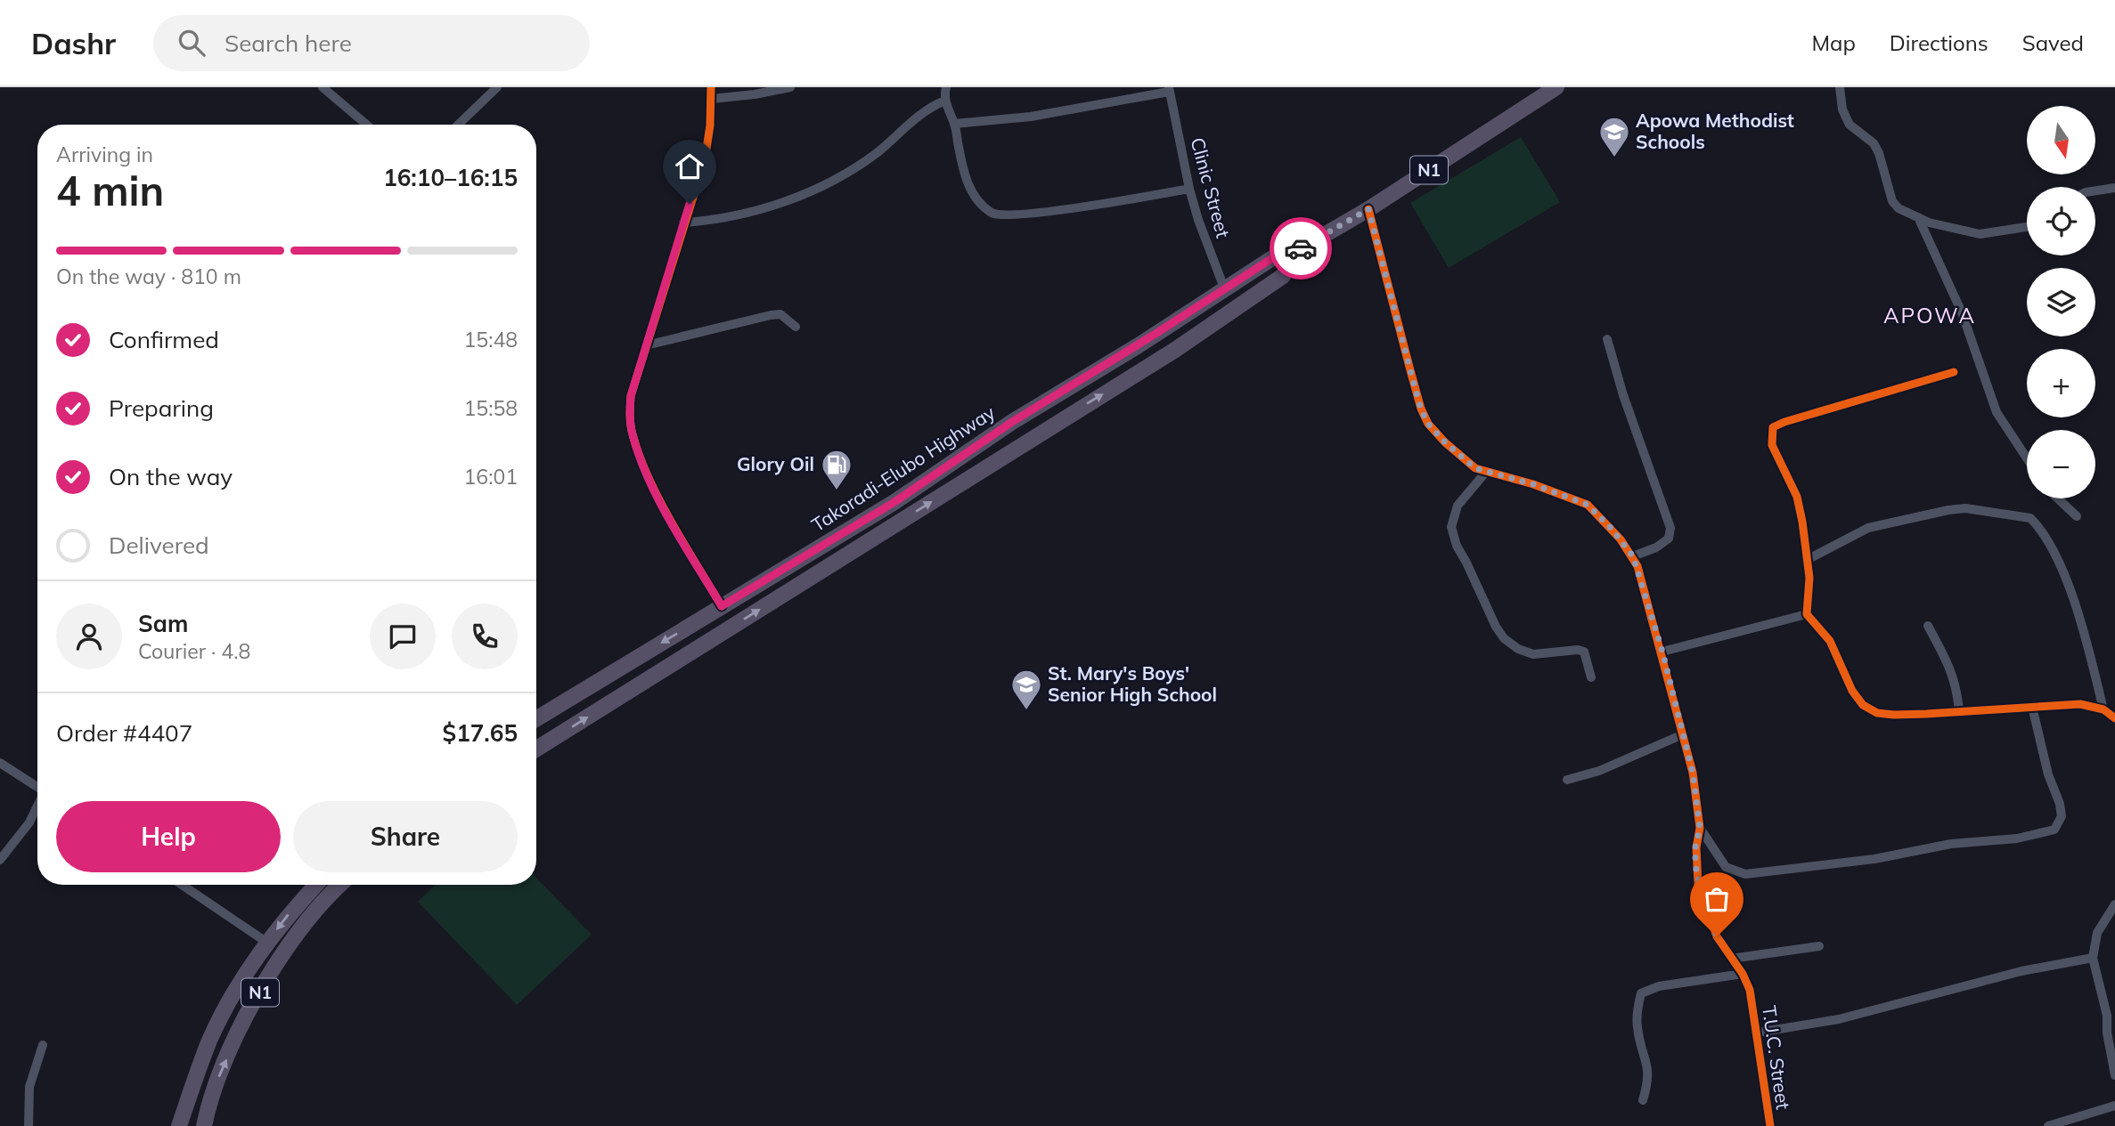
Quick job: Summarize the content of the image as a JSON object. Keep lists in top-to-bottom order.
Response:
{
  "streets": {
    "highway": ["N1", "Takoradi-Elubo Highway"],
    "street": ["Clinic Street", "T.U.C. Street"]
  },
  "crossings": [
    ["Clinic Street", "Takoradi-Elubo Highway"],
    ["Takoradi-Elubo Highway", "T.U.C. Street"]
  ],
  "districts": ["APOWA"],
  "places": {
    "school or university": ["Apowa Methodist Schools", "St. Mary's Boys' Senior High School"],
    "fuel station": ["Glory Oil"]
  },
  "north": "bottom",
  "page": {
    "header": "Dashr",
    "search": "Search here",
    "nav": ["Map", "Directions", "Saved"],
    "map_buttons": ["+", "−"],
    "heading": ["4 min", "Arriving in", "16:10–16:15"],
    "panel": [
      "Sam",
      "Courier · 4.8",
      "Order #4407",
      "$17.65"
    ],
    "bar": "On the way · 810 m",
    "list": [
      ["Confirmed", "15:48"],
      ["Preparing", "15:58"],
      ["On the way", "16:01"],
      "Delivered"
    ],
    "buttons": ["Help", "Share"]
  }
}
